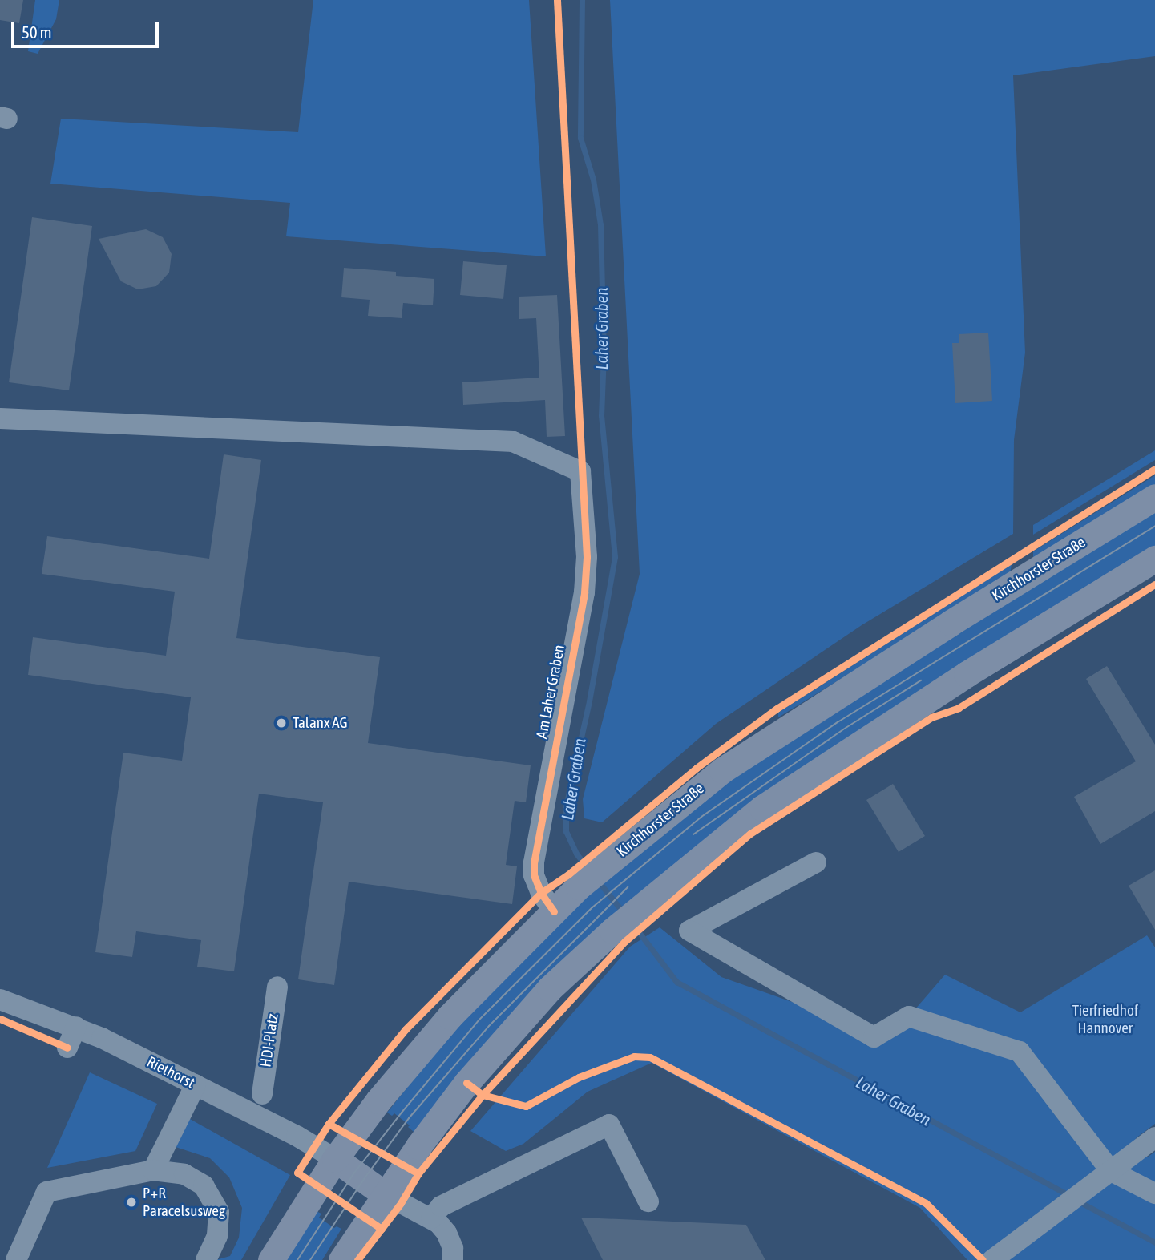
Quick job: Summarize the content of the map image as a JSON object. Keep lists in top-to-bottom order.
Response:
{
  "streets": {
    "main road": ["Kirchhorster Straße"],
    "street": ["Am Laher Graben", "HDI-Platz", "Riethorst"]
  },
  "crossings": [
    ["Kirchhorster Straße", "Am Laher Graben"],
    ["Kirchhorster Straße", "Riethorst"]
  ],
  "water": ["Laher Graben"],
  "parks": ["Tierfriedhof Hannover"],
  "places": ["Talanx AG", "P+R Paracelsusweg"],
  "scale_bar": "50 m"
}
